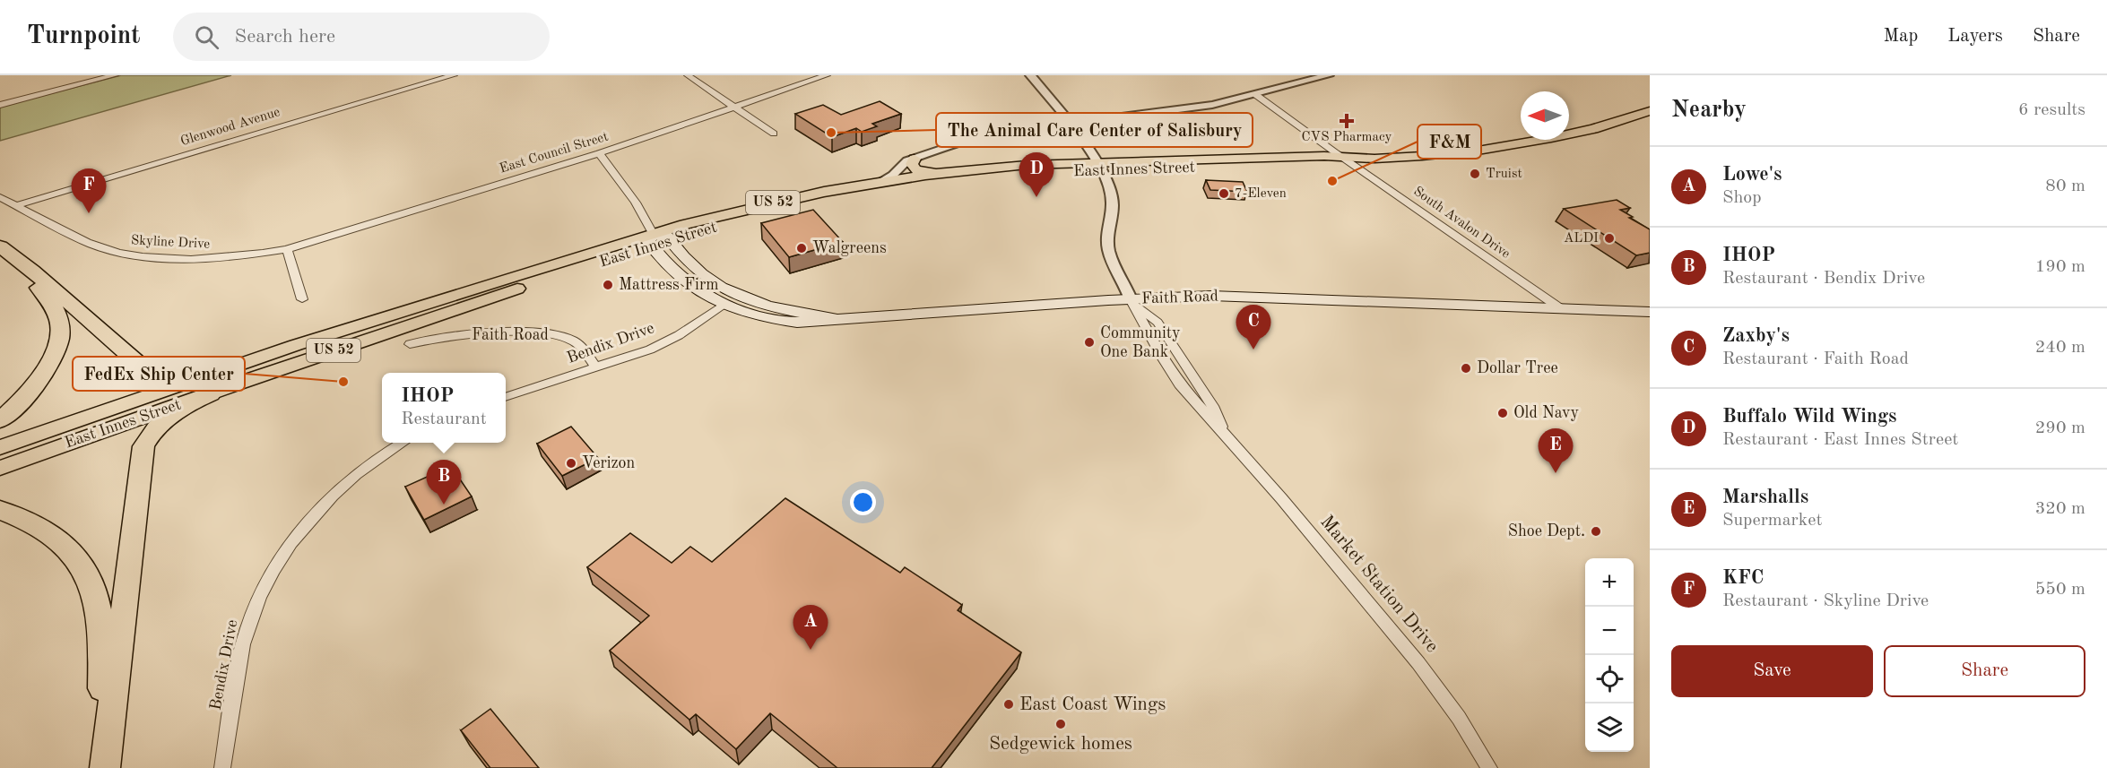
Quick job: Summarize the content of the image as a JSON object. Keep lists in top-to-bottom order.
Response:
{
  "streets": {
    "highway": ["US 52"],
    "main road": ["East Innes Street", "Faith Road"],
    "street": [
      "Glenwood Avenue",
      "East Council Street",
      "South Avalon Drive",
      "Skyline Drive",
      "Bendix Drive",
      "Market Station Drive"
    ]
  },
  "crossings": [
    ["Glenwood Avenue", "Skyline Drive"],
    ["East Council Street", "Skyline Drive"],
    ["East Council Street", "Faith Road"],
    ["East Innes Street", "US 52"],
    ["East Innes Street", "South Avalon Drive"],
    ["East Innes Street", "Faith Road"],
    ["East Innes Street", "Market Station Drive"],
    ["South Avalon Drive", "Faith Road"],
    ["Faith Road", "Bendix Drive"],
    ["Faith Road", "Market Station Drive"]
  ],
  "places": {
    "health": ["CVS Pharmacy"],
    "other": [
      "The Animal Care Center of Salisbury",
      "Truist",
      "F&M",
      "7-Eleven",
      "ALDI",
      "Walgreens",
      "Mattress Firm",
      "Community One Bank",
      "Dollar Tree",
      "FedEx Ship Center",
      "Old Navy",
      "Verizon",
      "Shoe Dept.",
      "East Coast Wings",
      "Sedgewick homes"
    ]
  },
  "north": "left",
  "page": {
    "header": "Turnpoint",
    "search": "Search here",
    "nav": ["Map", "Layers", "Share"],
    "heading": ["Nearby", "6 results"],
    "list": [
      {
        "mark": "A",
        "name": "Lowe's",
        "note": "Shop",
        "value": "80 m"
      },
      {
        "mark": "B",
        "name": "IHOP",
        "note": "Restaurant · Bendix Drive",
        "value": "190 m"
      },
      {
        "mark": "C",
        "name": "Zaxby's",
        "note": "Restaurant · Faith Road",
        "value": "240 m"
      },
      {
        "mark": "D",
        "name": "Buffalo Wild Wings",
        "note": "Restaurant · East Innes Street",
        "value": "290 m"
      },
      {
        "mark": "E",
        "name": "Marshalls",
        "note": "Supermarket",
        "value": "320 m"
      },
      {
        "mark": "F",
        "name": "KFC",
        "note": "Restaurant · Skyline Drive",
        "value": "550 m"
      }
    ],
    "pins": [
      "D",
      "F",
      "C",
      "E",
      "B",
      "A"
    ],
    "popup": ["IHOP", "Restaurant"],
    "map_buttons": ["+", "−"],
    "buttons": ["Save", "Share"]
  }
}
